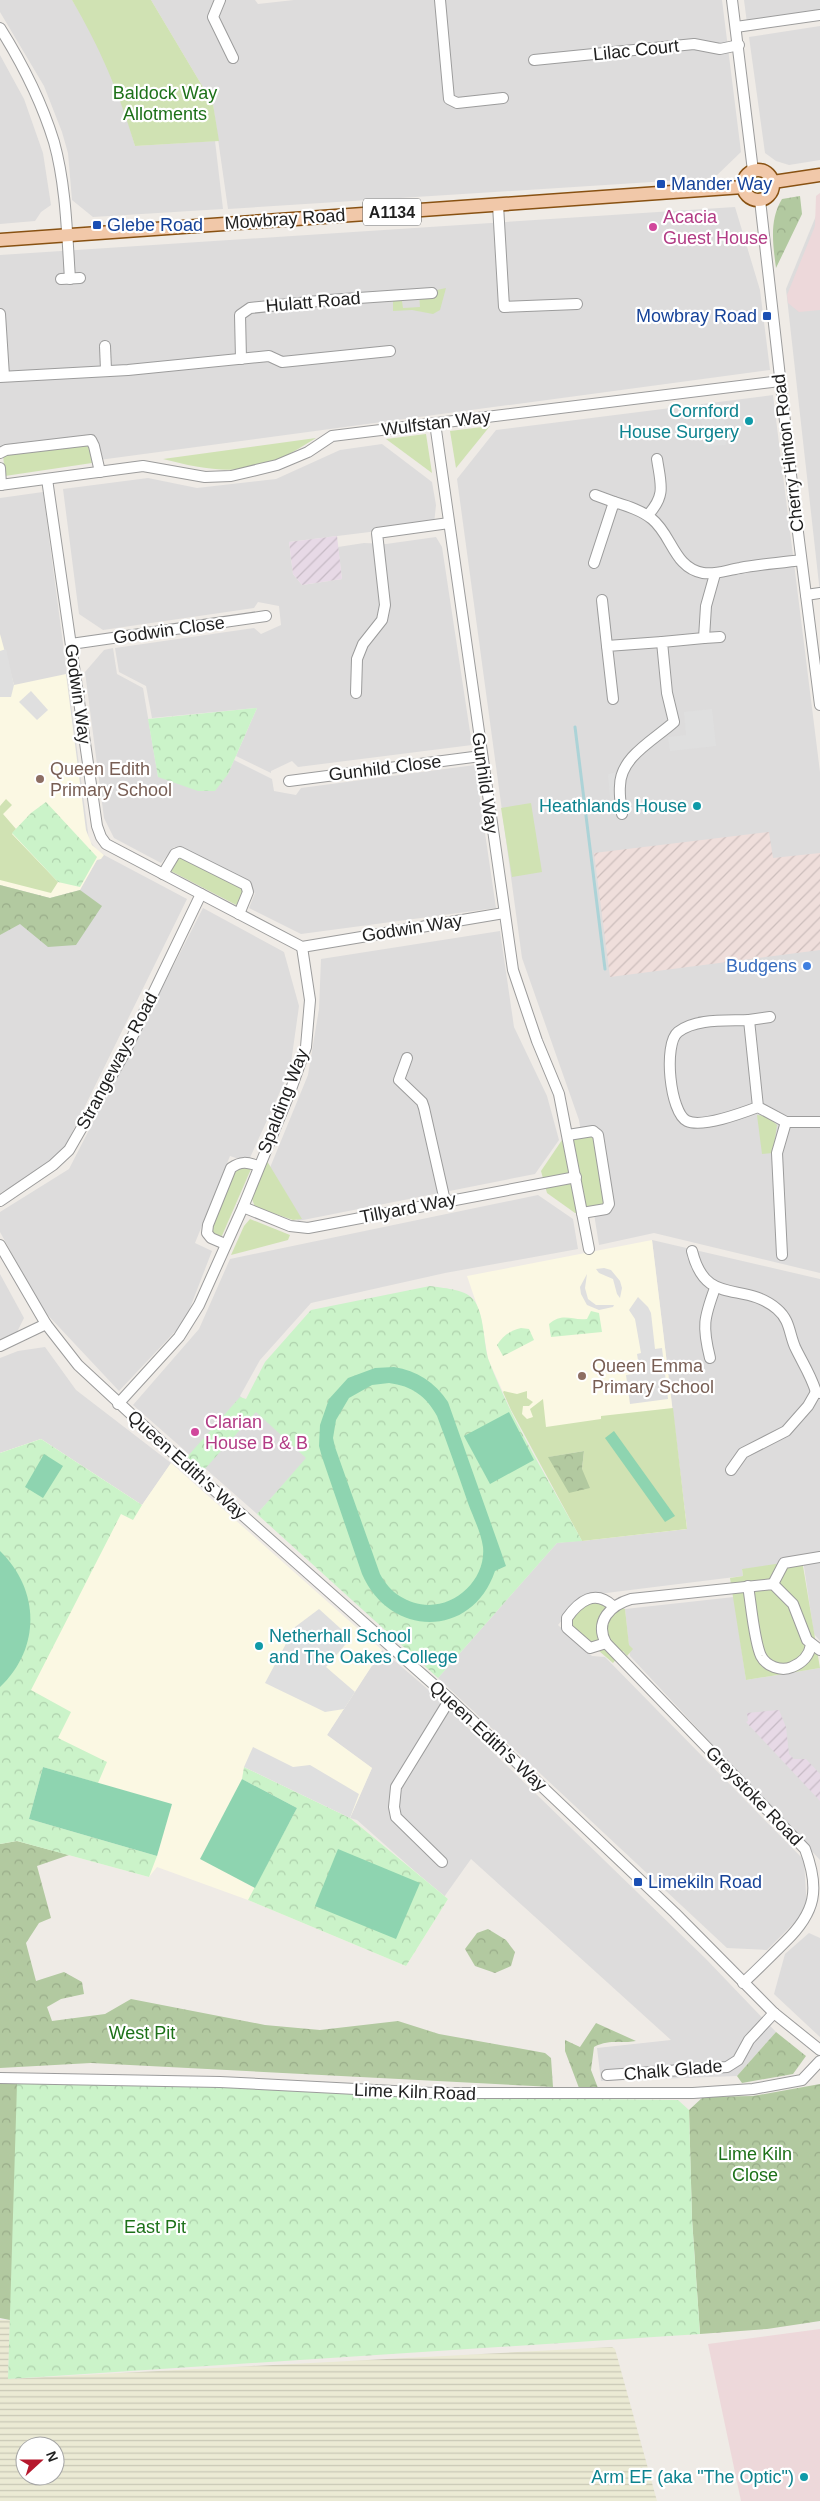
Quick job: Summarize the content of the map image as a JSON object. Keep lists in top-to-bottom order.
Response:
{
  "streets": {
    "main road": ["A1134", "Mowbray Road"],
    "street": [
      "Lilac Court",
      "Hulatt Road",
      "Wulfstan Way",
      "Cherry Hinton Road",
      "Godwin Close",
      "Godwin Way",
      "Gunhild Close",
      "Gunhild Way",
      "Strangeways Road",
      "Spalding Way",
      "Tillyard Way",
      "Queen Edith's Way",
      "Greystoke Road",
      "Chalk Glade",
      "Lime Kiln Road"
    ]
  },
  "crossings": [
    ["Mowbray Road", "Cherry Hinton Road"],
    ["Wulfstan Way", "Cherry Hinton Road"],
    ["Wulfstan Way", "Godwin Way"],
    ["Wulfstan Way", "Gunhild Way"],
    ["Godwin Close", "Godwin Way"],
    ["Godwin Way", "Gunhild Way"],
    ["Godwin Way", "Strangeways Road"],
    ["Godwin Way", "Spalding Way"],
    ["Gunhild Close", "Gunhild Way"],
    ["Gunhild Way", "Tillyard Way"],
    ["Spalding Way", "Tillyard Way"],
    ["Spalding Way", "Queen Edith's Way"],
    ["Queen Edith's Way", "Greystoke Road"],
    ["Queen Edith's Way", "Chalk Glade"]
  ],
  "parks": [
    "Baldock Way Allotments",
    "West Pit",
    "Lime Kiln Close",
    "East Pit"
  ],
  "places": {
    "transit": [
      "Mander Way",
      "Glebe Road",
      "Mowbray Road",
      "Limekiln Road"
    ],
    "other": [
      "Acacia Guest House",
      "Cornford House Surgery",
      "Queen Edith Primary School",
      "Heathlands House",
      "Budgens",
      "Queen Emma Primary School",
      "Clarian House B & B",
      "Netherhall School and The Oakes College",
      "Arm EF (aka \"The Optic\")"
    ]
  },
  "north": "right"
}
